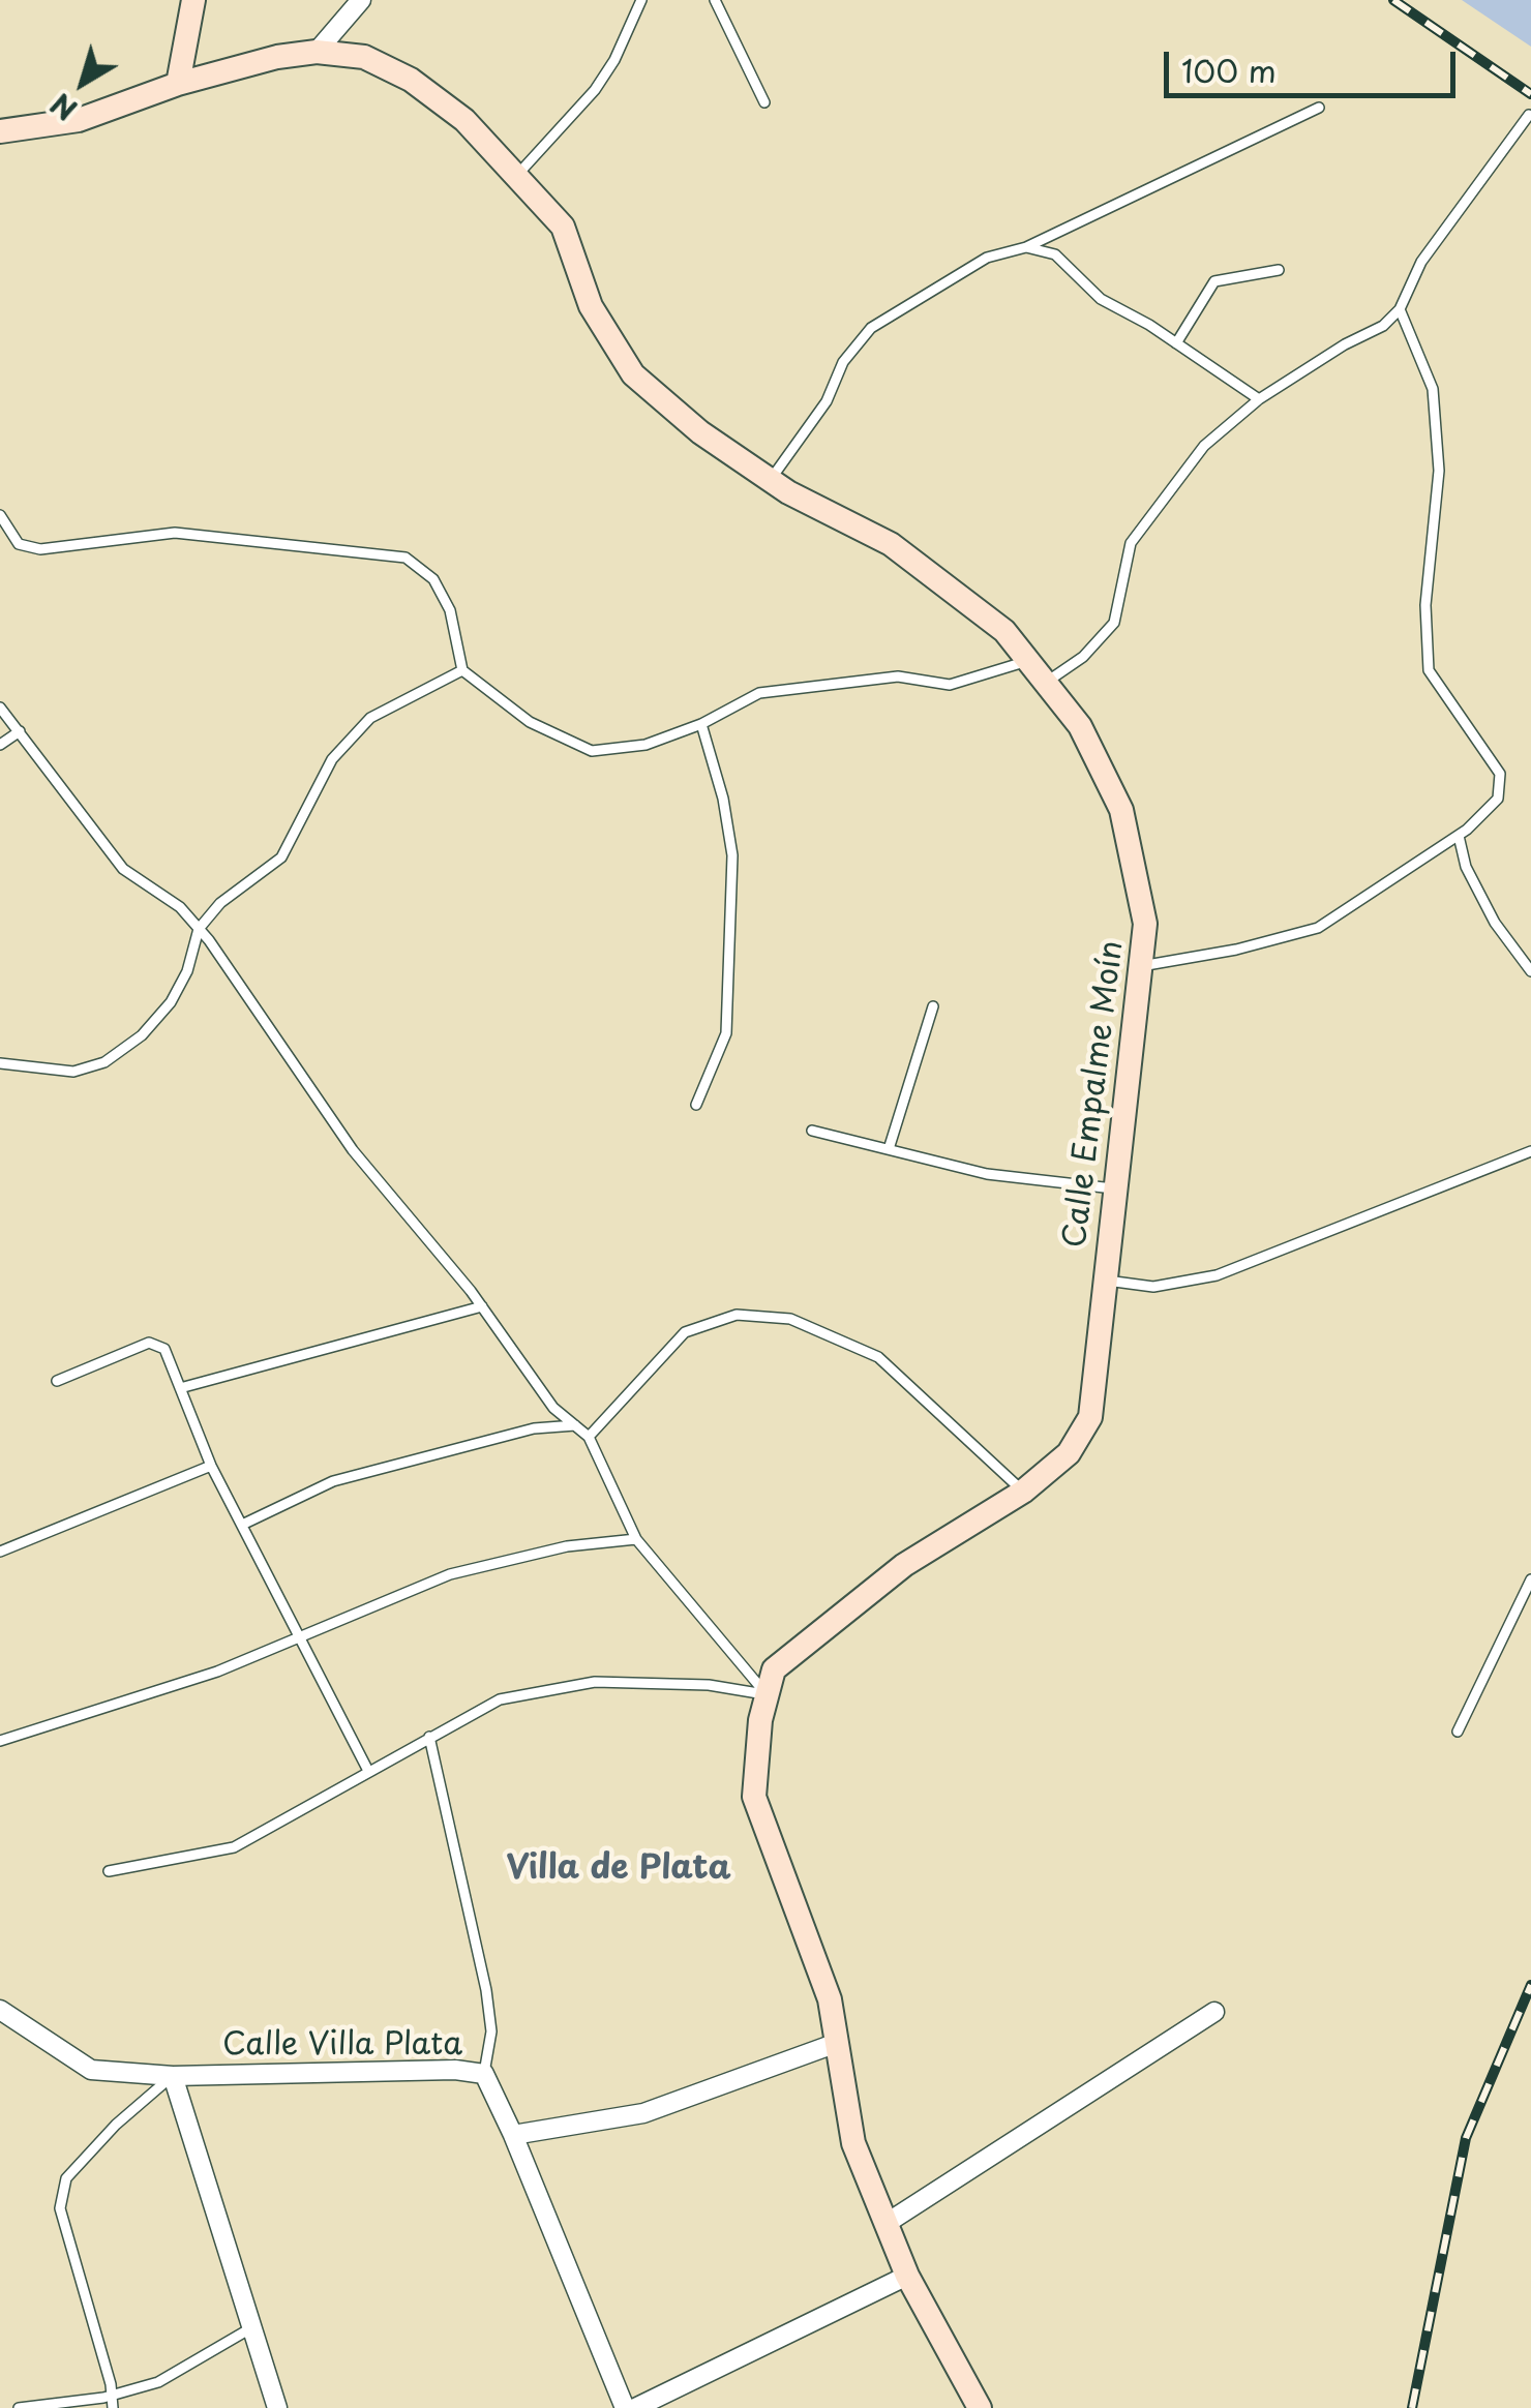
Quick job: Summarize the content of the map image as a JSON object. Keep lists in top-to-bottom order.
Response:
{
  "streets": {
    "street": ["Calle Empalme Moín", "Calle Villa Plata"]
  },
  "districts": ["Villa de Plata"],
  "scale_bar": "100 m",
  "north": "bottom left"
}
